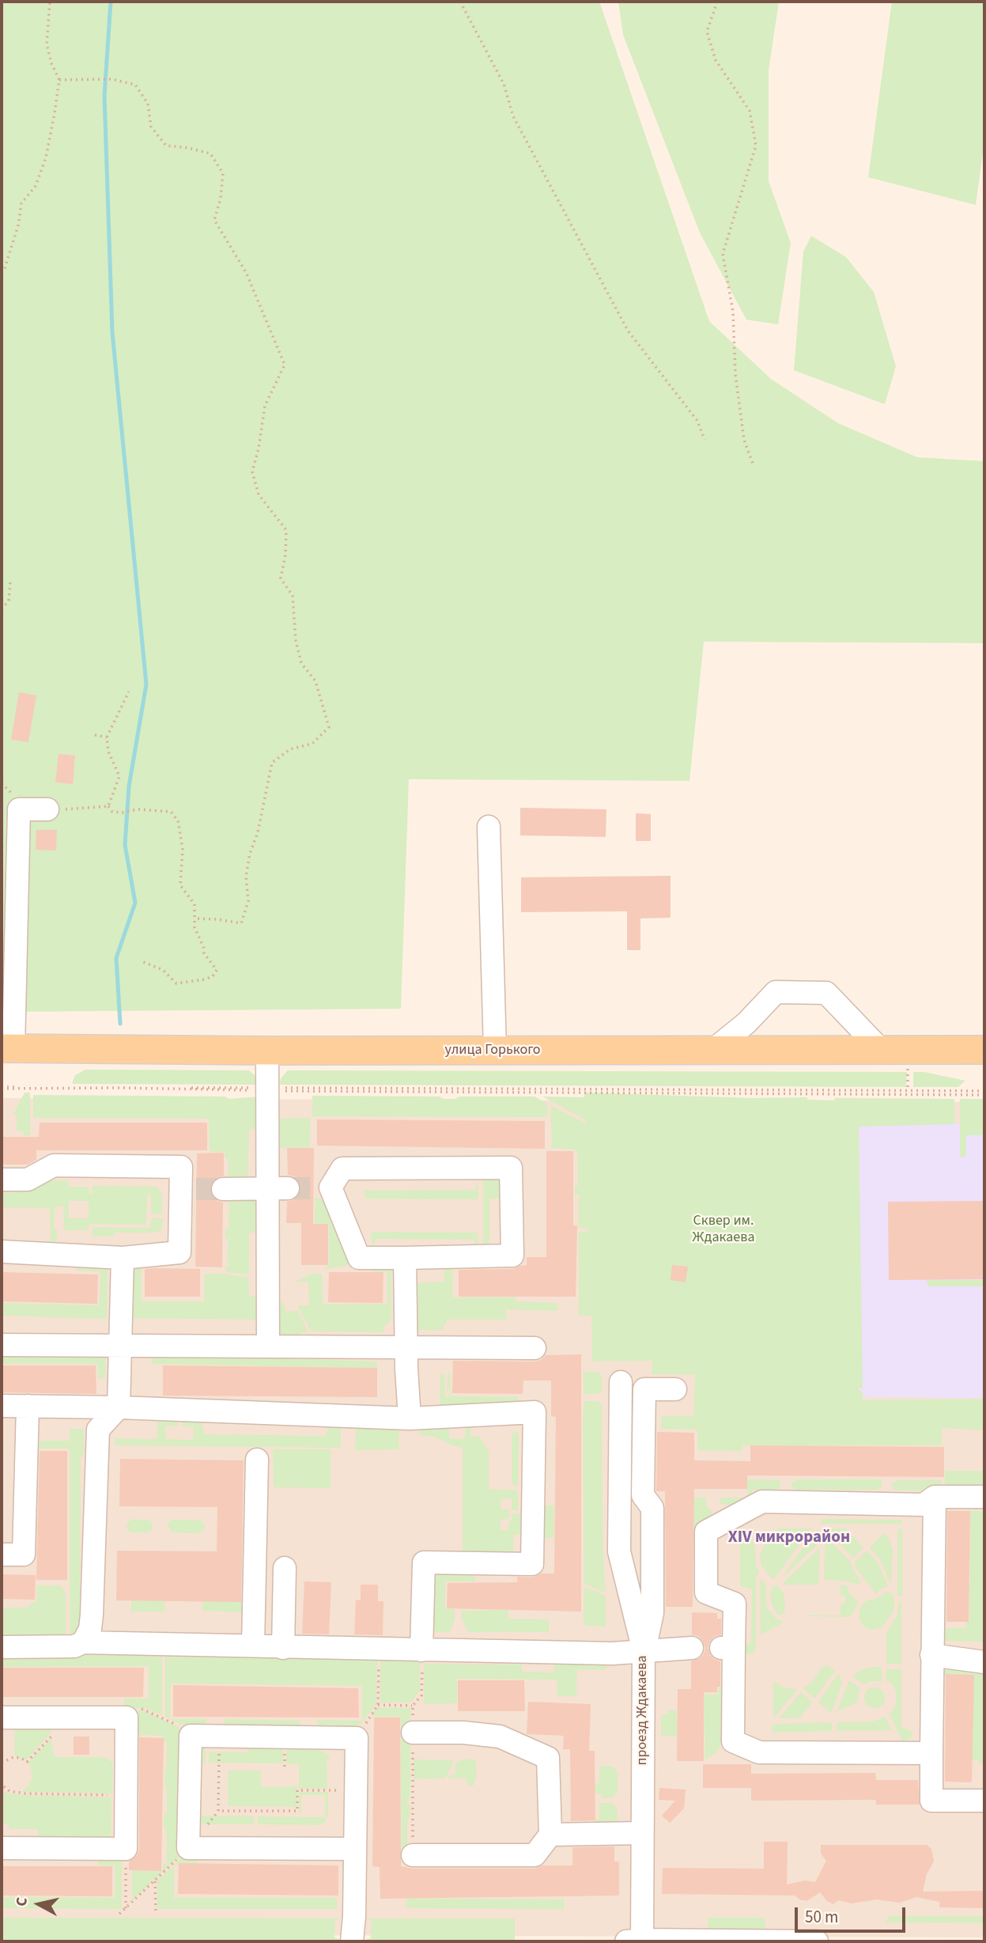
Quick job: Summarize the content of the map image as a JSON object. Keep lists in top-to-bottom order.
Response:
{
  "streets": {
    "main road": ["улица Горького"],
    "street": ["проезд Ждакаева"]
  },
  "districts": ["XIV микрорайон"],
  "parks": ["Сквер им. Ждакаева"],
  "scale_bar": "50 m",
  "north": "left"
}
